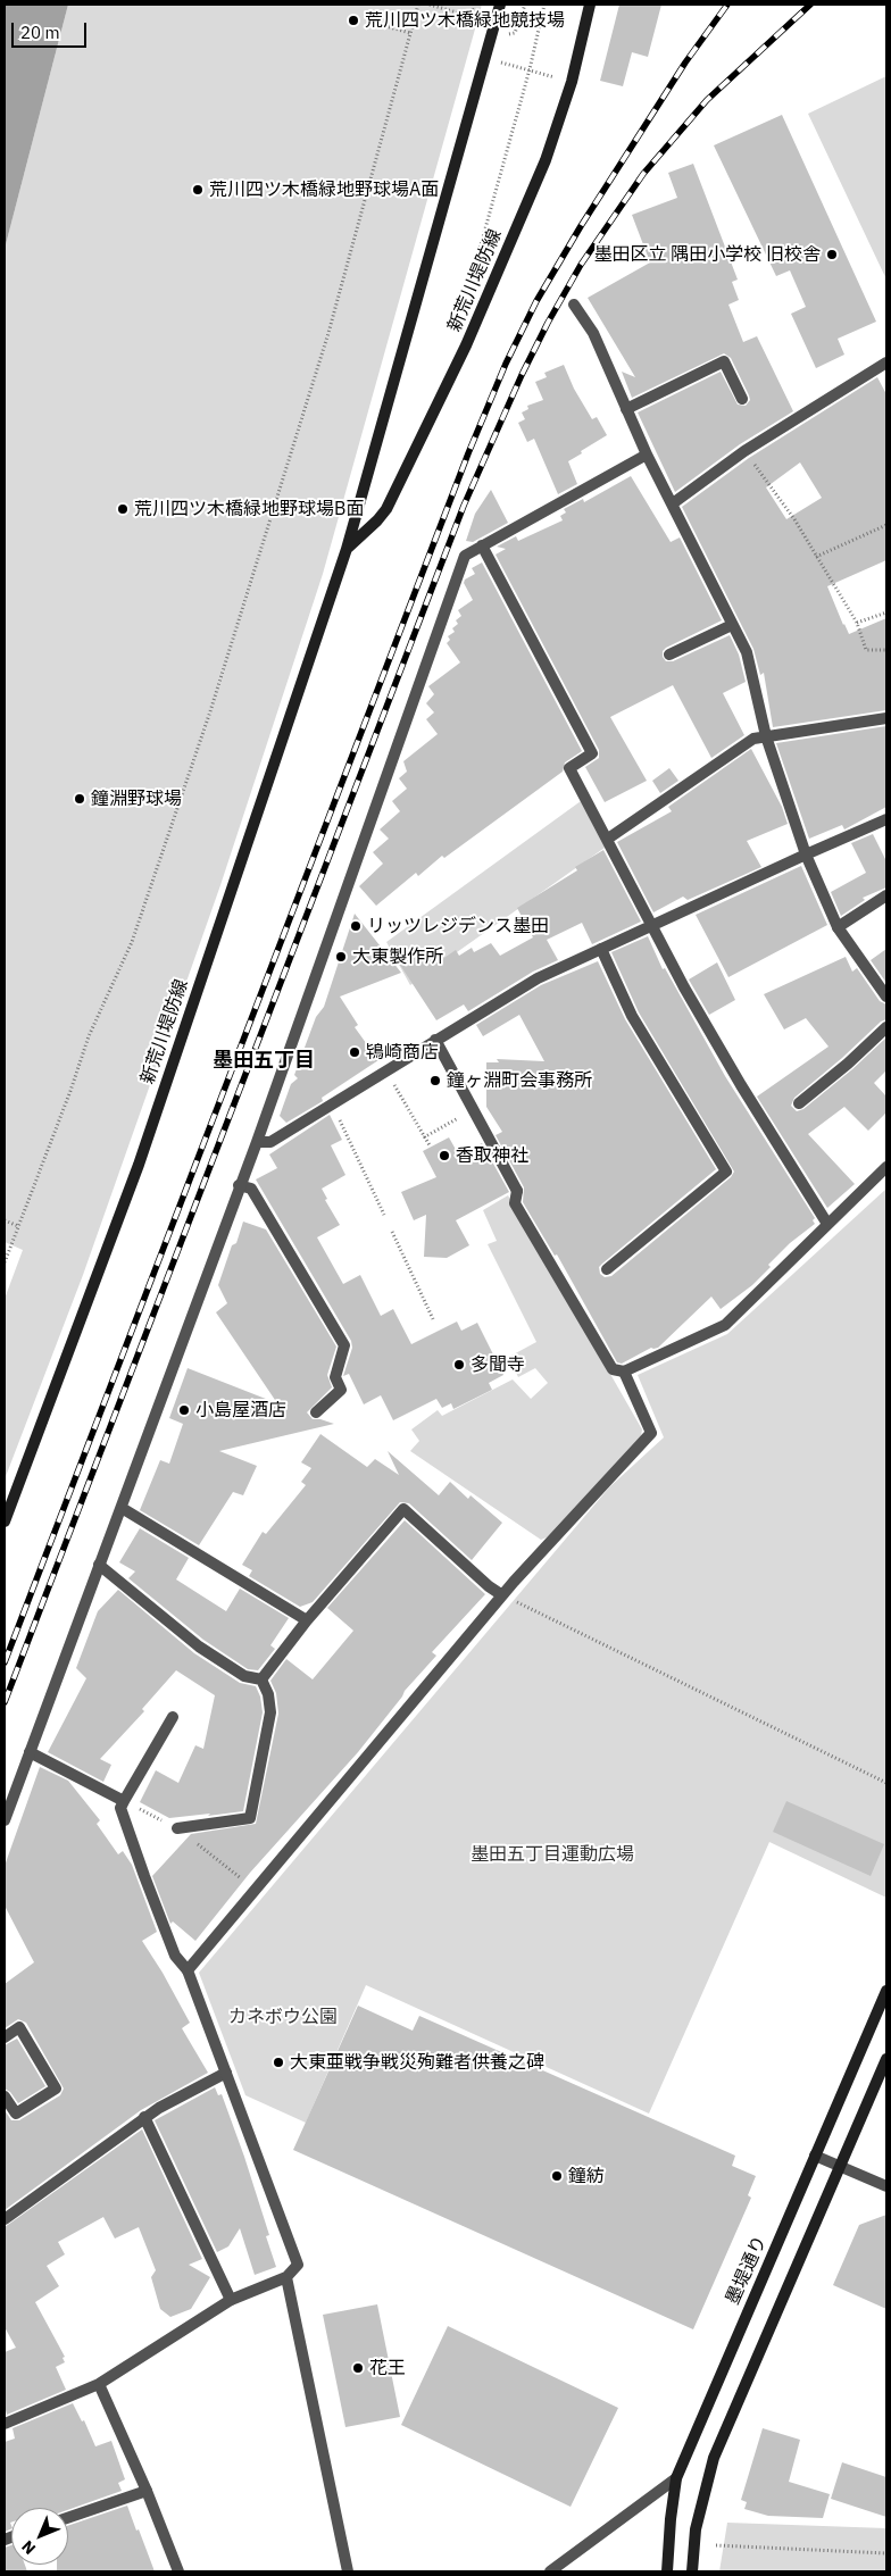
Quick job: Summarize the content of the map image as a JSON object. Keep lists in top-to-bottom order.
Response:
{
  "streets": {
    "main road": ["新荒川堤防線", "墨堤通り"]
  },
  "districts": ["墨田五丁目"],
  "parks": ["墨田五丁目運動広場", "カネボウ公園"],
  "places": [
    "荒川四ツ木橋緑地競技場",
    "荒川四ツ木橋緑地野球場A面",
    "墨田区立 隅田小学校 旧校舎",
    "荒川四ツ木橋緑地野球場B面",
    "鐘淵野球場",
    "リッツレジデンス墨田",
    "大東製作所",
    "鴇崎商店",
    "鐘ヶ淵町会事務所",
    "香取神社",
    "多聞寺",
    "小島屋酒店",
    "大東亜戦争戦災殉難者供養之碑",
    "鐘紡",
    "花王"
  ],
  "scale_bar": "20 m",
  "north": "bottom left"
}
